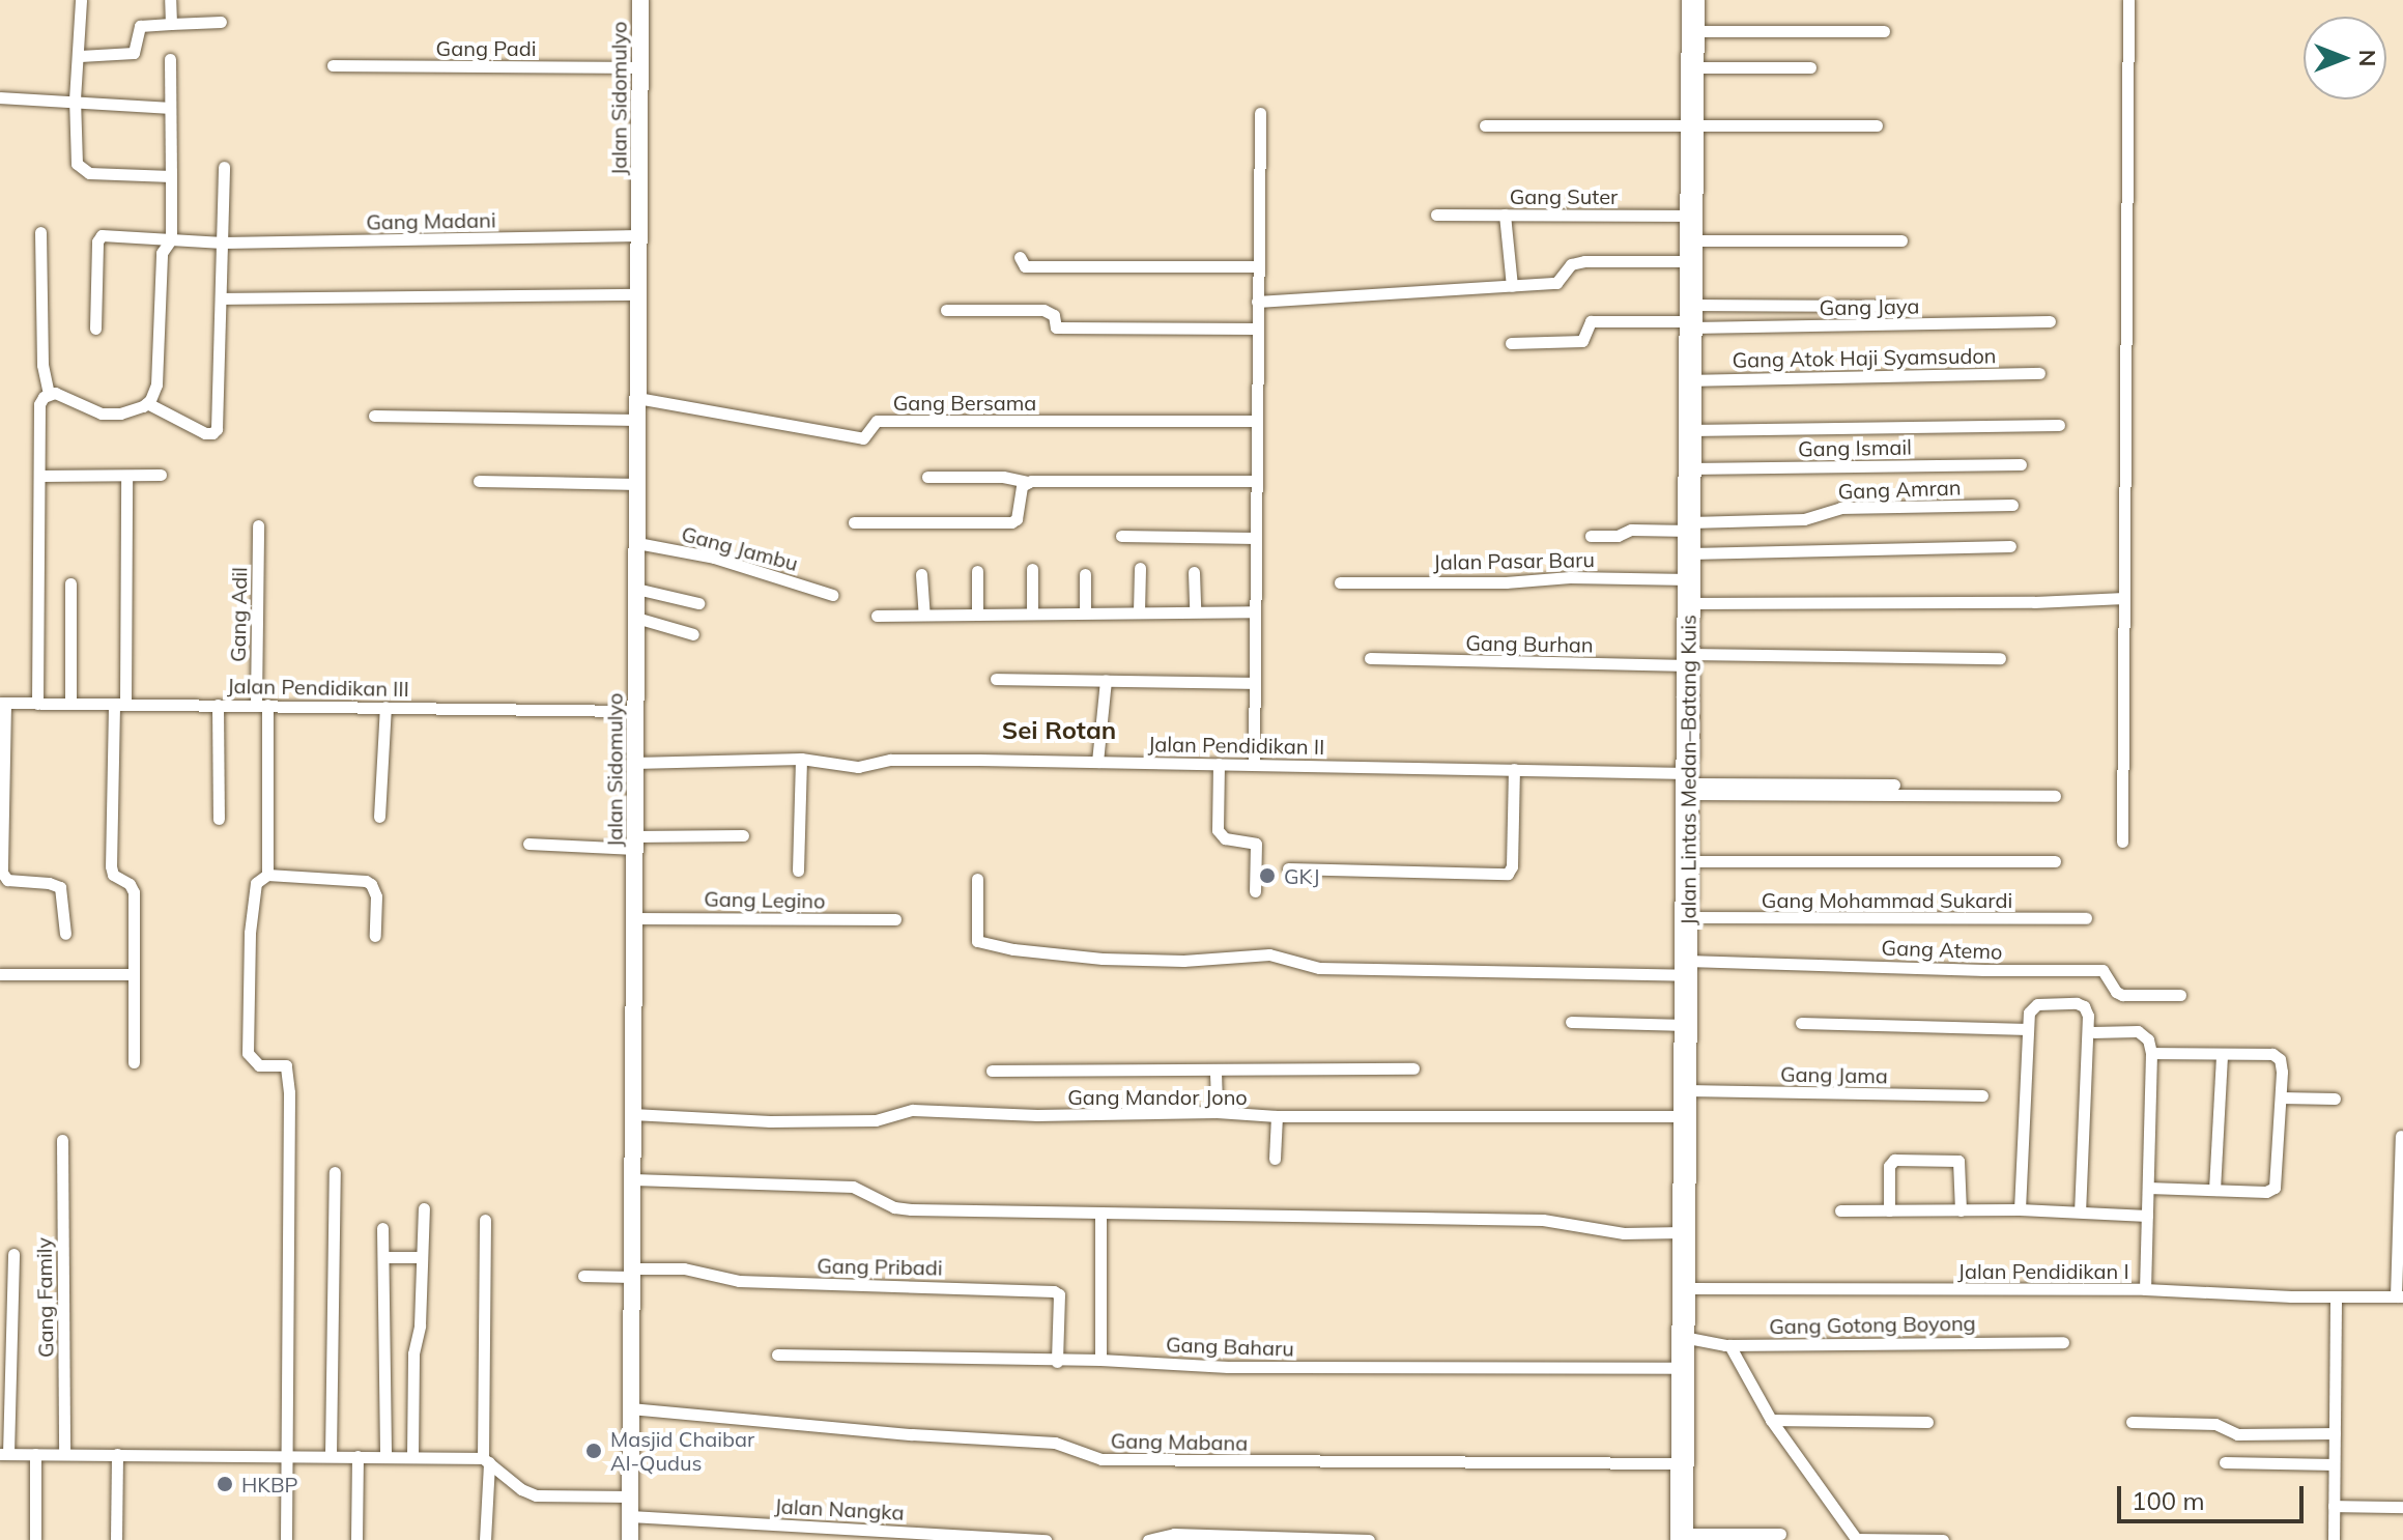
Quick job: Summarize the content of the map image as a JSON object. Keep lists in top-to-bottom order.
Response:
{
  "streets": {
    "highway": ["Jalan Lintas Medan–Batang Kuis"],
    "street": [
      "Gang Padi",
      "Jalan Sidomulyo",
      "Gang Suter",
      "Gang Madani",
      "Gang Jaya",
      "Gang Atok Haji Syamsudon",
      "Gang Bersama",
      "Gang Ismail",
      "Gang Amran",
      "Gang Jambu",
      "Jalan Pasar Baru",
      "Gang Adil",
      "Gang Burhan",
      "Jalan Pendidikan III",
      "Jalan Pendidikan II",
      "Gang Legino",
      "Gang Mohammad Sukardi",
      "Gang Atemo",
      "Gang Jama",
      "Gang Mandor Jono",
      "Gang Pribadi",
      "Jalan Pendidikan I",
      "Gang Family",
      "Gang Gotong Boyong",
      "Gang Baharu",
      "Gang Mabana",
      "Jalan Nangka"
    ]
  },
  "crossings": [
    ["Gang Padi", "Jalan Sidomulyo"],
    ["Jalan Sidomulyo", "Gang Madani"],
    ["Jalan Sidomulyo", "Gang Bersama"],
    ["Jalan Sidomulyo", "Gang Jambu"],
    ["Jalan Sidomulyo", "Jalan Pendidikan III"],
    ["Jalan Sidomulyo", "Jalan Pendidikan II"],
    ["Jalan Sidomulyo", "Gang Legino"],
    ["Jalan Sidomulyo", "Gang Mandor Jono"],
    ["Jalan Sidomulyo", "Gang Pribadi"],
    ["Jalan Sidomulyo", "Gang Mabana"],
    ["Jalan Sidomulyo", "Jalan Nangka"],
    ["Gang Suter", "Jalan Lintas Medan–Batang Kuis"],
    ["Gang Jaya", "Jalan Lintas Medan–Batang Kuis"],
    ["Gang Atok Haji Syamsudon", "Jalan Lintas Medan–Batang Kuis"],
    ["Gang Ismail", "Jalan Lintas Medan–Batang Kuis"],
    ["Gang Amran", "Jalan Lintas Medan–Batang Kuis"],
    ["Jalan Pasar Baru", "Jalan Lintas Medan–Batang Kuis"],
    ["Gang Adil", "Jalan Pendidikan III"],
    ["Gang Burhan", "Jalan Lintas Medan–Batang Kuis"],
    ["Jalan Pendidikan II", "Jalan Lintas Medan–Batang Kuis"],
    ["Jalan Lintas Medan–Batang Kuis", "Gang Mohammad Sukardi"],
    ["Jalan Lintas Medan–Batang Kuis", "Gang Atemo"],
    ["Jalan Lintas Medan–Batang Kuis", "Gang Jama"],
    ["Jalan Lintas Medan–Batang Kuis", "Gang Mandor Jono"],
    ["Jalan Lintas Medan–Batang Kuis", "Jalan Pendidikan I"],
    ["Jalan Lintas Medan–Batang Kuis", "Gang Gotong Boyong"],
    ["Jalan Lintas Medan–Batang Kuis", "Gang Baharu"],
    ["Jalan Lintas Medan–Batang Kuis", "Gang Mabana"],
    ["Gang Pribadi", "Gang Baharu"],
    ["Jalan Pendidikan I", "Gang Gotong Boyong"]
  ],
  "districts": ["Sei Rotan"],
  "places": ["GKJ", "Masjid Chaibar Al-Qudus", "HKBP"],
  "scale_bar": "100 m",
  "north": "right"
}
